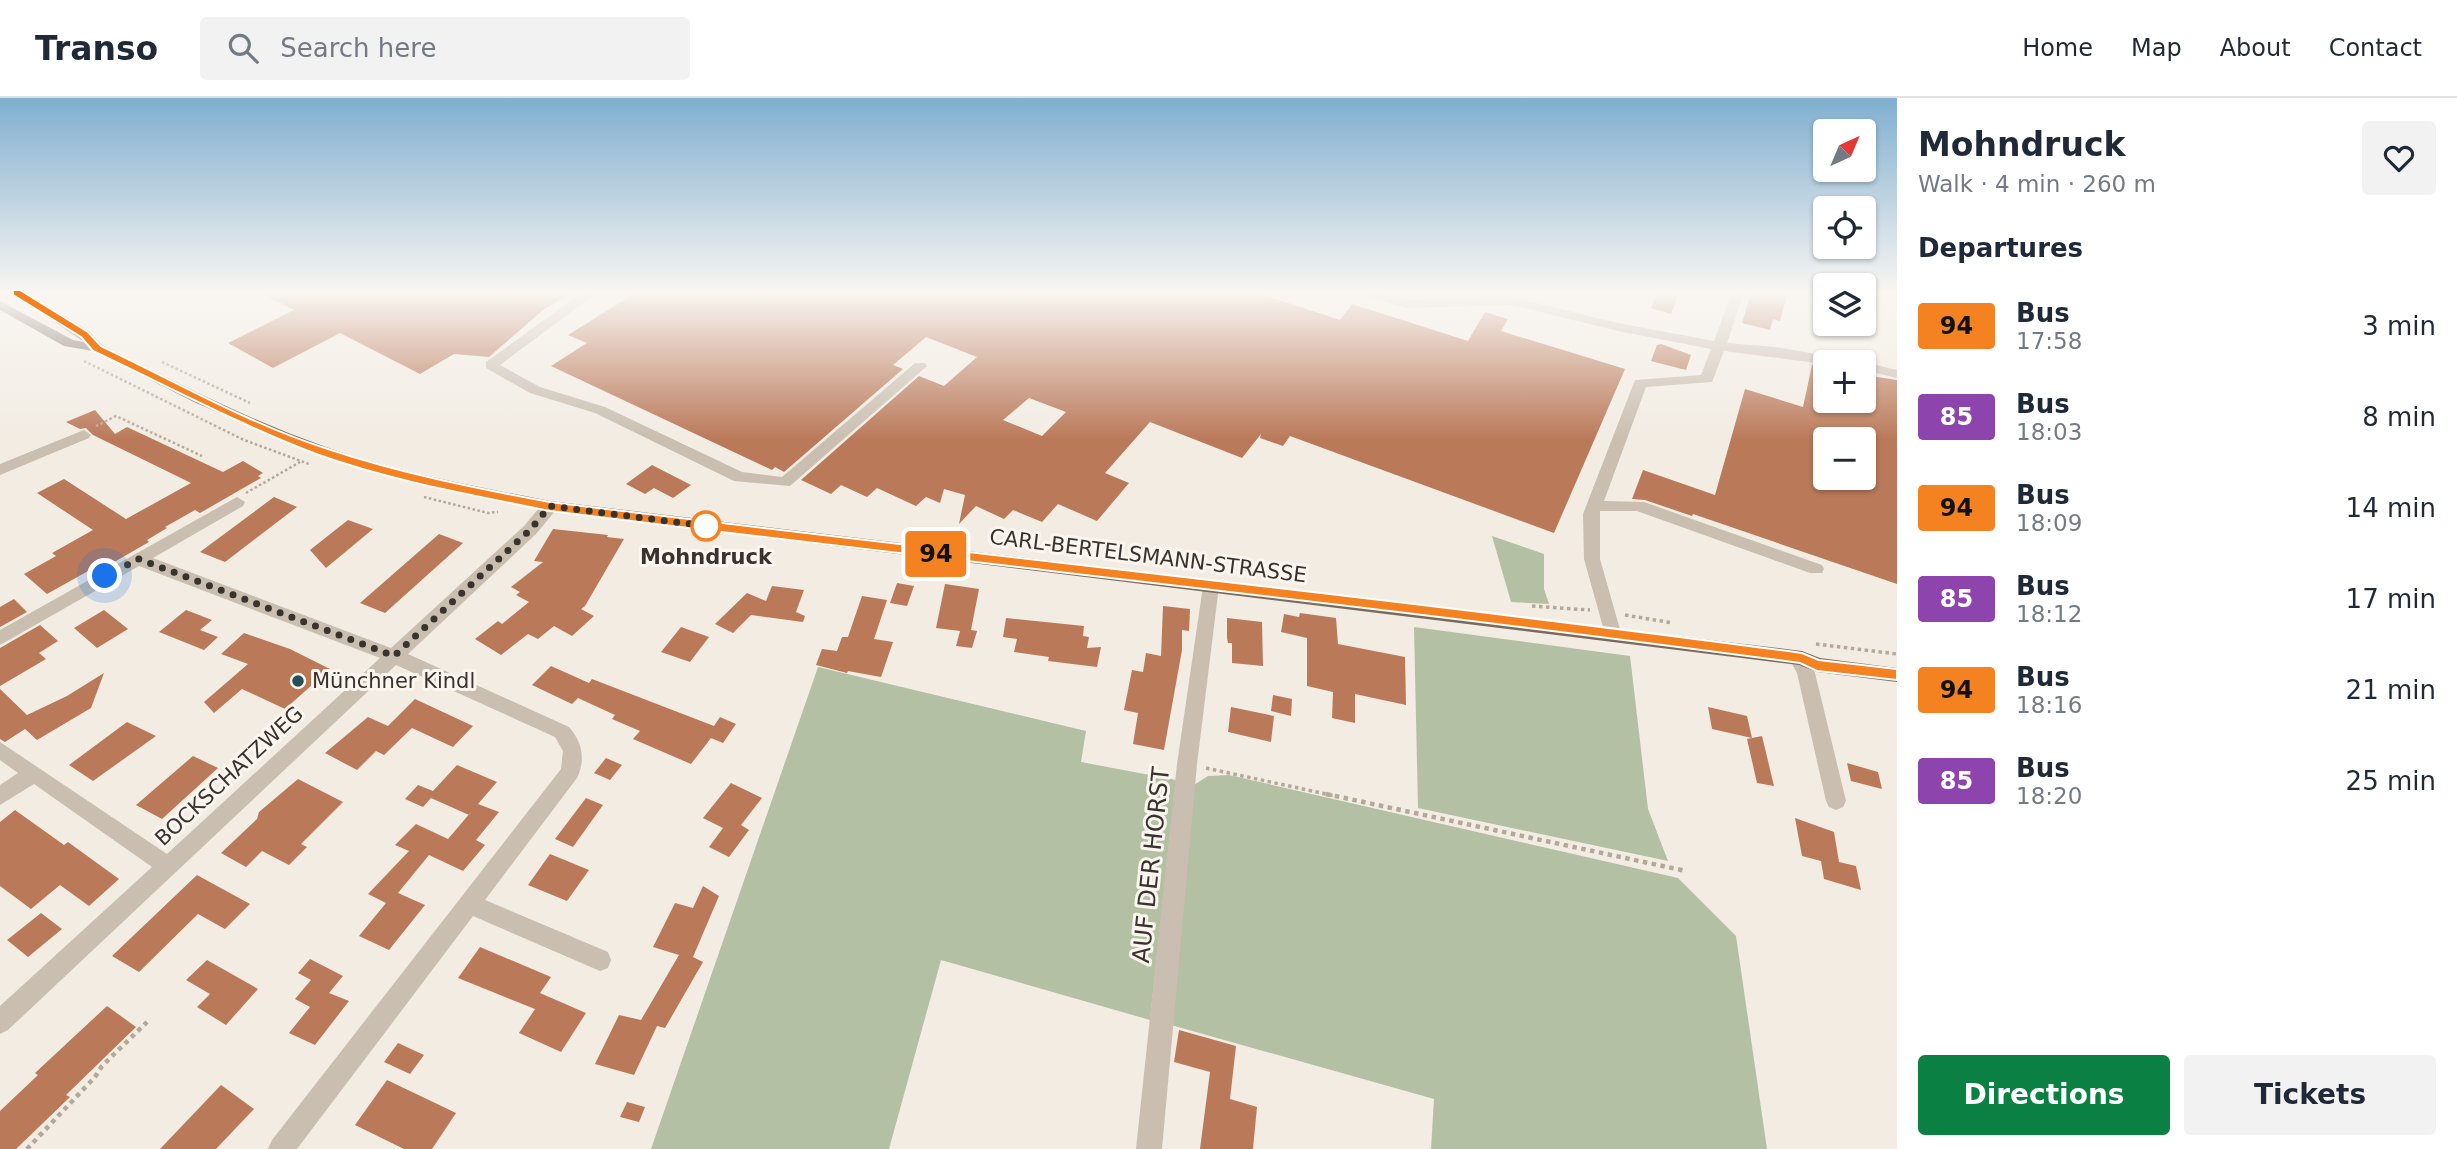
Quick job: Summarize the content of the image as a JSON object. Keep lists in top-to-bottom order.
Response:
{
  "streets": {
    "main road": ["CARL-BERTELSMANN-STRASSE"],
    "street": ["BOCKSCHATZWEG", "AUF DER HORST"]
  },
  "crossings": [
    ["CARL-BERTELSMANN-STRASSE", "BOCKSCHATZWEG"],
    ["CARL-BERTELSMANN-STRASSE", "AUF DER HORST"]
  ],
  "places": ["Mohndruck", "Münchner Kindl"],
  "lines": ["bus line 94"],
  "north": "top right",
  "page": {
    "header": "Transo",
    "search": "Search here",
    "nav": [
      "Home",
      "Map",
      "About",
      "Contact"
    ],
    "on_map": "94",
    "heading": [
      ["Mohndruck", "Walk · 4 min · 260 m"],
      "Departures"
    ],
    "map_buttons": ["+", "−"],
    "list": [
      {
        "mark": "94",
        "name": "Bus",
        "note": "17:58",
        "value": "3 min"
      },
      {
        "mark": "85",
        "name": "Bus",
        "note": "18:03",
        "value": "8 min"
      },
      {
        "mark": "94",
        "name": "Bus",
        "note": "18:09",
        "value": "14 min"
      },
      {
        "mark": "85",
        "name": "Bus",
        "note": "18:12",
        "value": "17 min"
      },
      {
        "mark": "94",
        "name": "Bus",
        "note": "18:16",
        "value": "21 min"
      },
      {
        "mark": "85",
        "name": "Bus",
        "note": "18:20",
        "value": "25 min"
      }
    ],
    "buttons": ["Directions", "Tickets"]
  }
}
